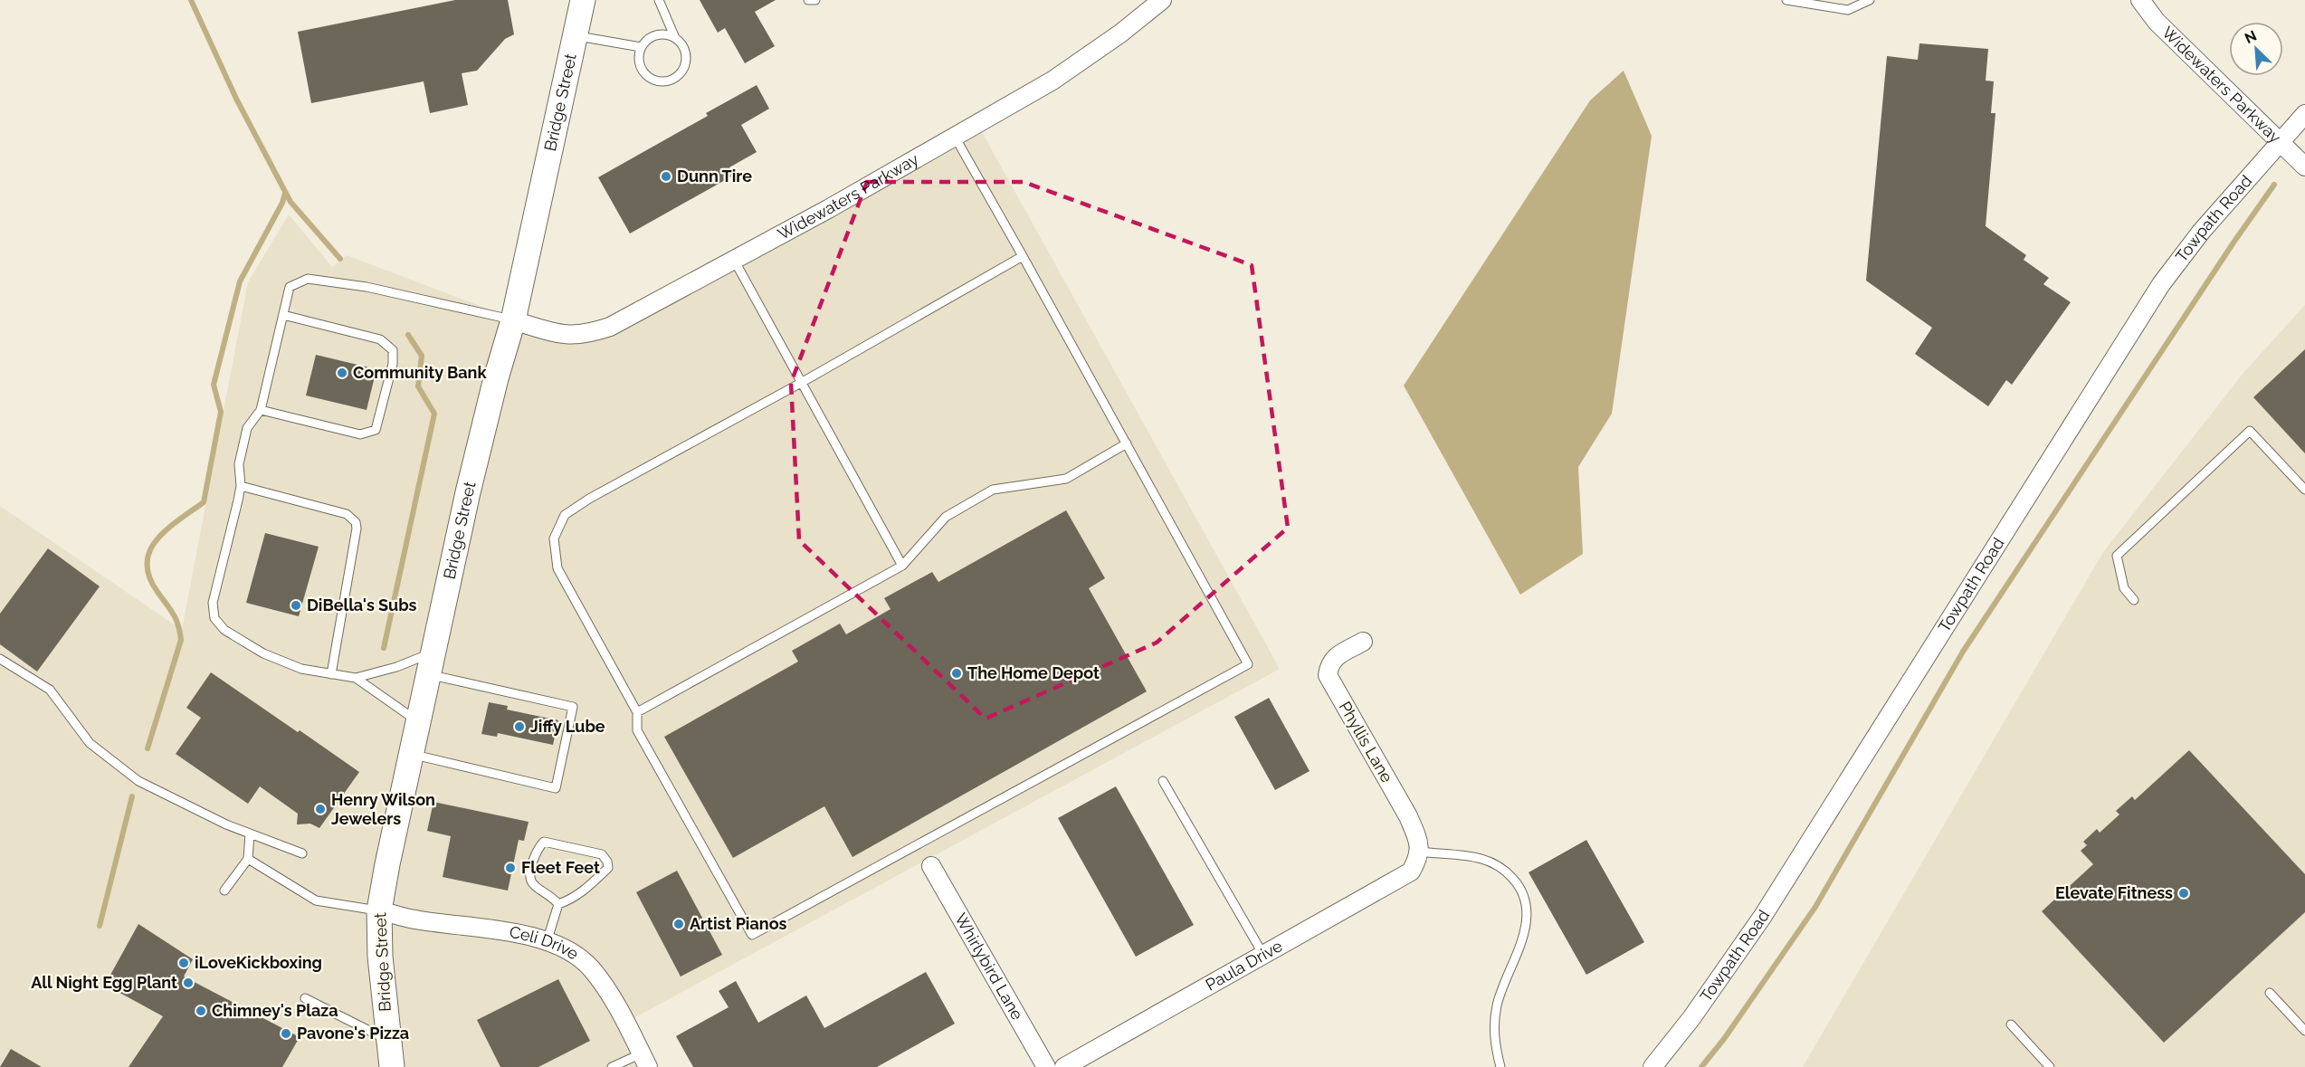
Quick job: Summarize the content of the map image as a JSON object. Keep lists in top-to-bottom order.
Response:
{
  "streets": {
    "main road": ["Bridge Street"],
    "street": [
      "Widewaters Parkway",
      "Towpath Road",
      "Phyllis Lane",
      "Celi Drive",
      "Paula Drive",
      "Whirlybird Lane"
    ]
  },
  "crossings": [
    ["Widewaters Parkway", "Bridge Street"],
    ["Widewaters Parkway", "Towpath Road"],
    ["Bridge Street", "Celi Drive"],
    ["Phyllis Lane", "Paula Drive"]
  ],
  "places": [
    "Dunn Tire",
    "Community Bank",
    "DiBella's Subs",
    "The Home Depot",
    "Jiffy Lube",
    "Henry Wilson Jewelers",
    "Fleet Feet",
    "Elevate Fitness",
    "Artist Pianos",
    "iLoveKickboxing",
    "All Night Egg Plant",
    "Chimney's Plaza",
    "Pavone's Pizza"
  ],
  "north": "top left"
}
